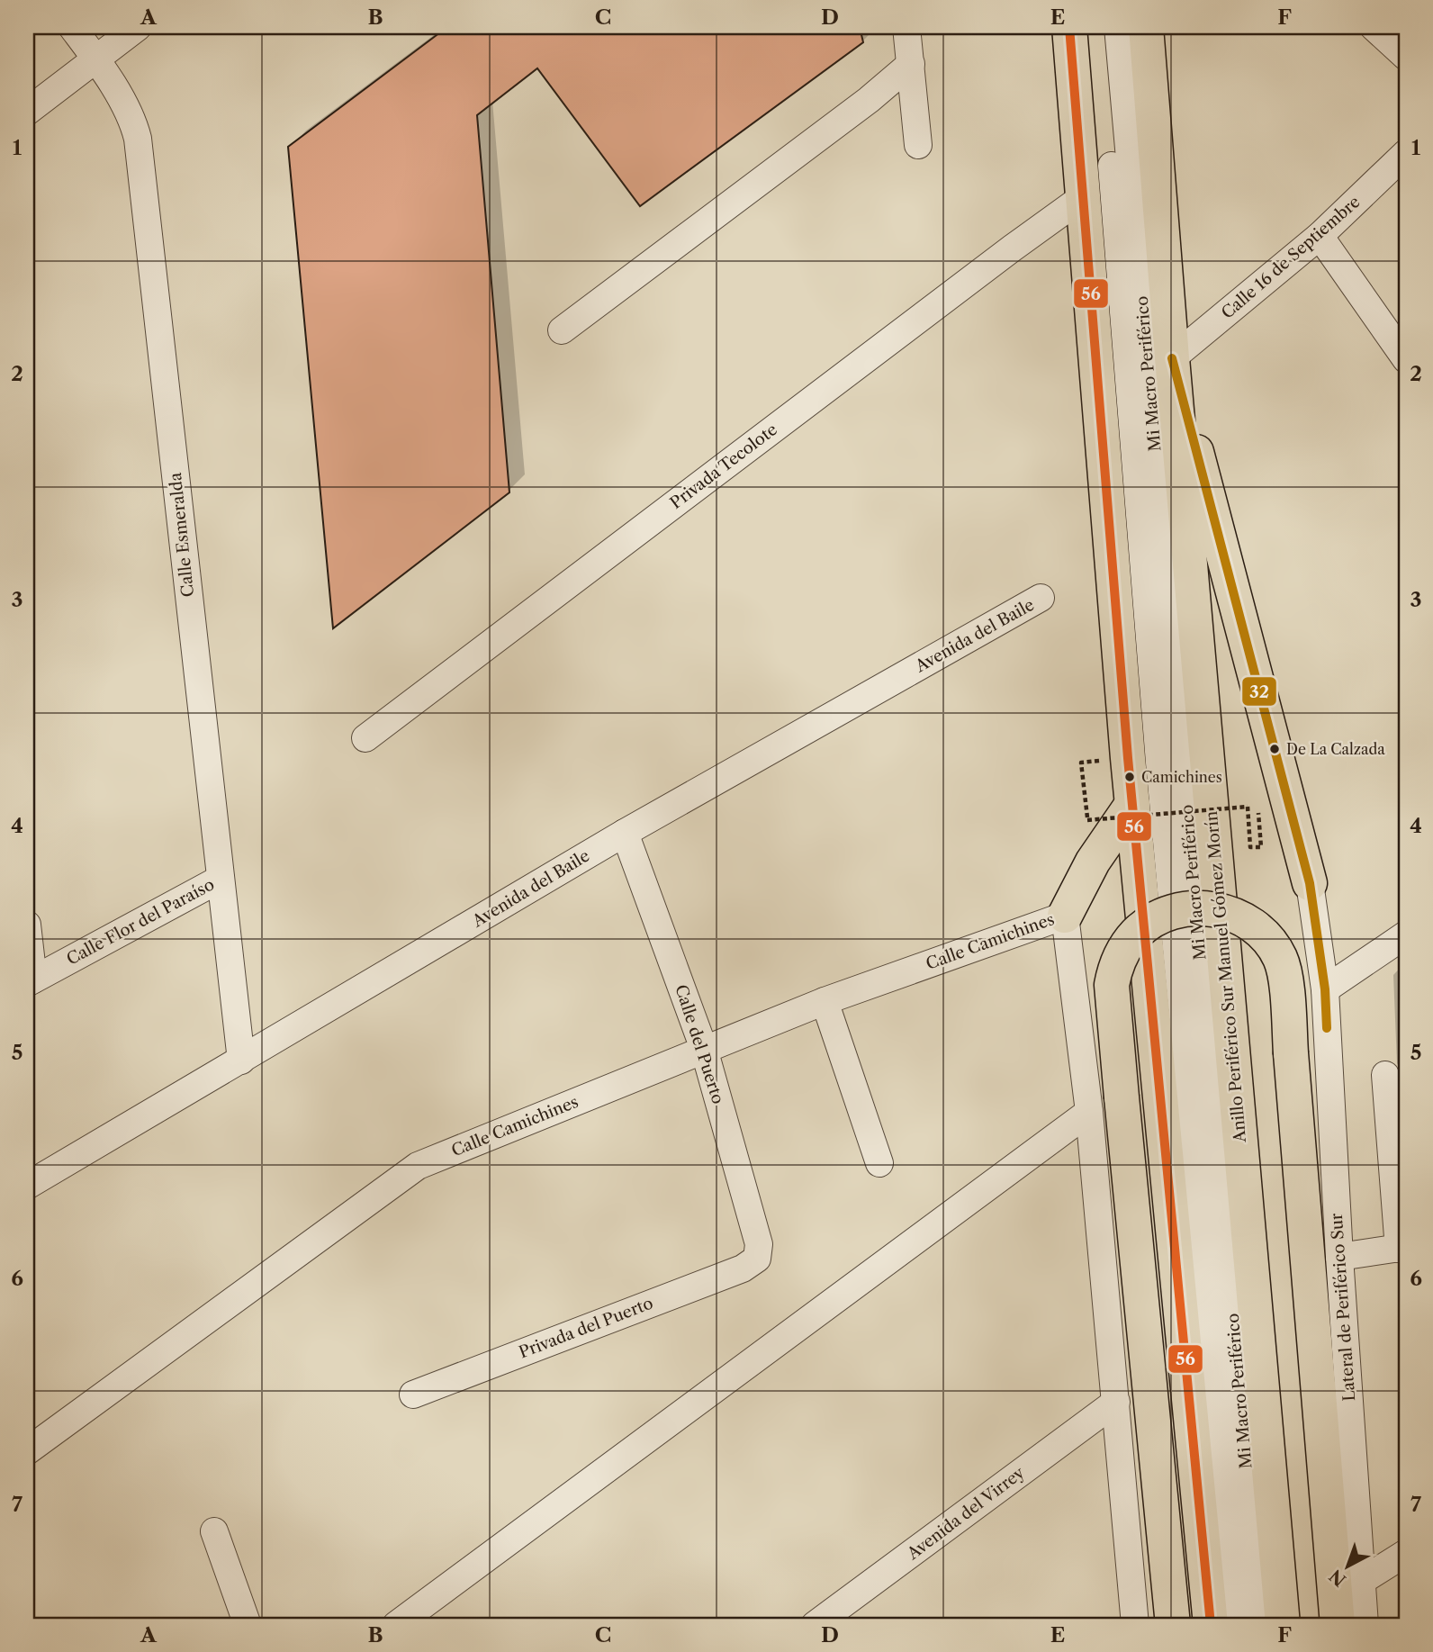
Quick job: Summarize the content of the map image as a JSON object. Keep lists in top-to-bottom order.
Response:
{
  "streets": {
    "highway": ["Anillo Periférico Sur Manuel Gómez Morín"],
    "street": [
      "Calle 16 de Septiembre",
      "Mi Macro Periférico",
      "Privada Tecolote",
      "Calle Esmeralda",
      "Avenida del Baile",
      "Calle Flor del Paraíso",
      "Calle Camichines",
      "Calle del Puerto",
      "Lateral de Periférico Sur",
      "Privada del Puerto",
      "Avenida del Virrey"
    ]
  },
  "crossings": [
    ["Calle 16 de Septiembre", "Anillo Periférico Sur Manuel Gómez Morín"],
    ["Calle Esmeralda", "Avenida del Baile"],
    ["Calle Esmeralda", "Calle Flor del Paraíso"],
    ["Avenida del Baile", "Calle del Puerto"],
    ["Calle Camichines", "Calle del Puerto"],
    ["Calle del Puerto", "Privada del Puerto"]
  ],
  "places": ["De La Calzada", "Camichines"],
  "lines": ["transit line 56", "transit line 32"],
  "north": "bottom left",
  "grid": {
    "columns": [
      "A",
      "B",
      "C",
      "D",
      "E",
      "F"
    ],
    "rows": [
      "1",
      "2",
      "3",
      "4",
      "5",
      "6",
      "7"
    ]
  }
}
